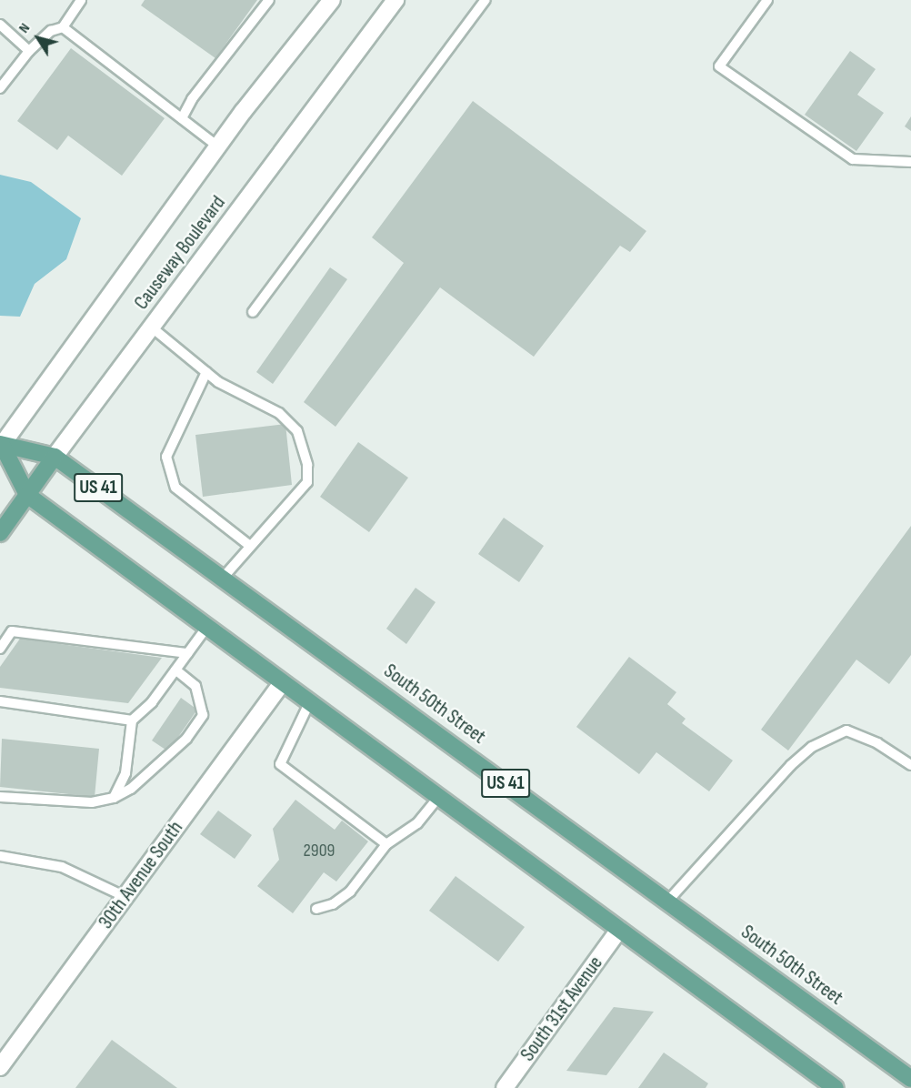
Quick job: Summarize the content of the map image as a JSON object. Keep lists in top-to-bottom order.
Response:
{
  "streets": {
    "main road": [
      "Causeway Boulevard",
      "US 41",
      "South 50th Street",
      "30th Avenue South",
      "South 31st Avenue"
    ]
  },
  "crossings": [
    ["Causeway Boulevard", "US 41"],
    ["Causeway Boulevard", "South 50th Street"],
    ["US 41", "South 50th Street"],
    ["US 41", "30th Avenue South"],
    ["US 41", "South 31st Avenue"]
  ],
  "house_numbers": ["2909"],
  "north": "top left"
}
